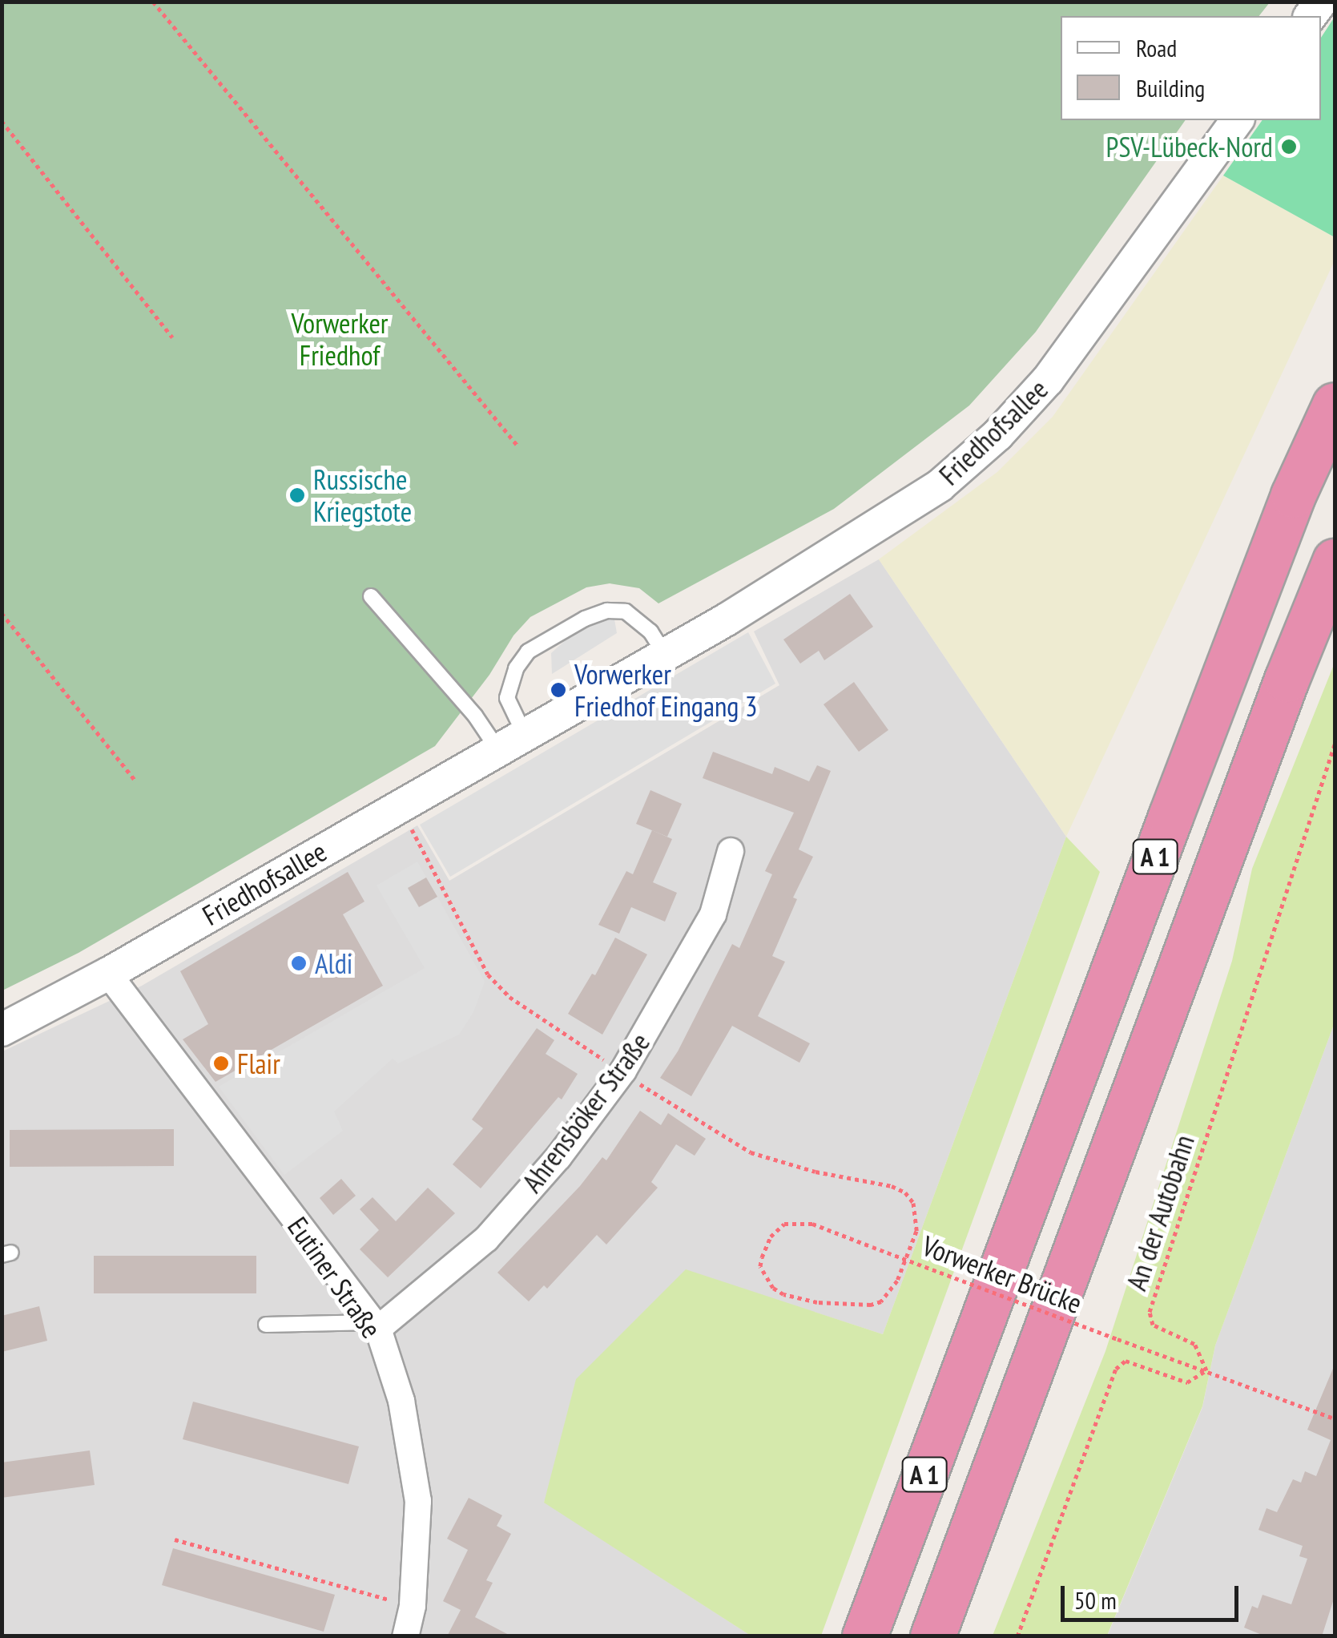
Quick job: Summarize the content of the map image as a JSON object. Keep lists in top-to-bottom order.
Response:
{
  "streets": {
    "highway": ["A 1"],
    "street": ["Friedhofsallee", "Ahrensböker Straße", "Eutiner Straße"],
    "path": ["An der Autobahn", "Vorwerker Brücke"]
  },
  "crossings": [
    ["Friedhofsallee", "Eutiner Straße"],
    ["Ahrensböker Straße", "Vorwerker Brücke"],
    ["Ahrensböker Straße", "Eutiner Straße"],
    ["An der Autobahn", "Vorwerker Brücke"]
  ],
  "parks": ["Vorwerker Friedhof"],
  "places": [
    "PSV-Lübeck-Nord",
    "Russische Kriegstote",
    "Vorwerker Friedhof Eingang 3",
    "Aldi",
    "Flair"
  ],
  "legend": ["Road", "Building"],
  "scale_bar": "50 m"
}
